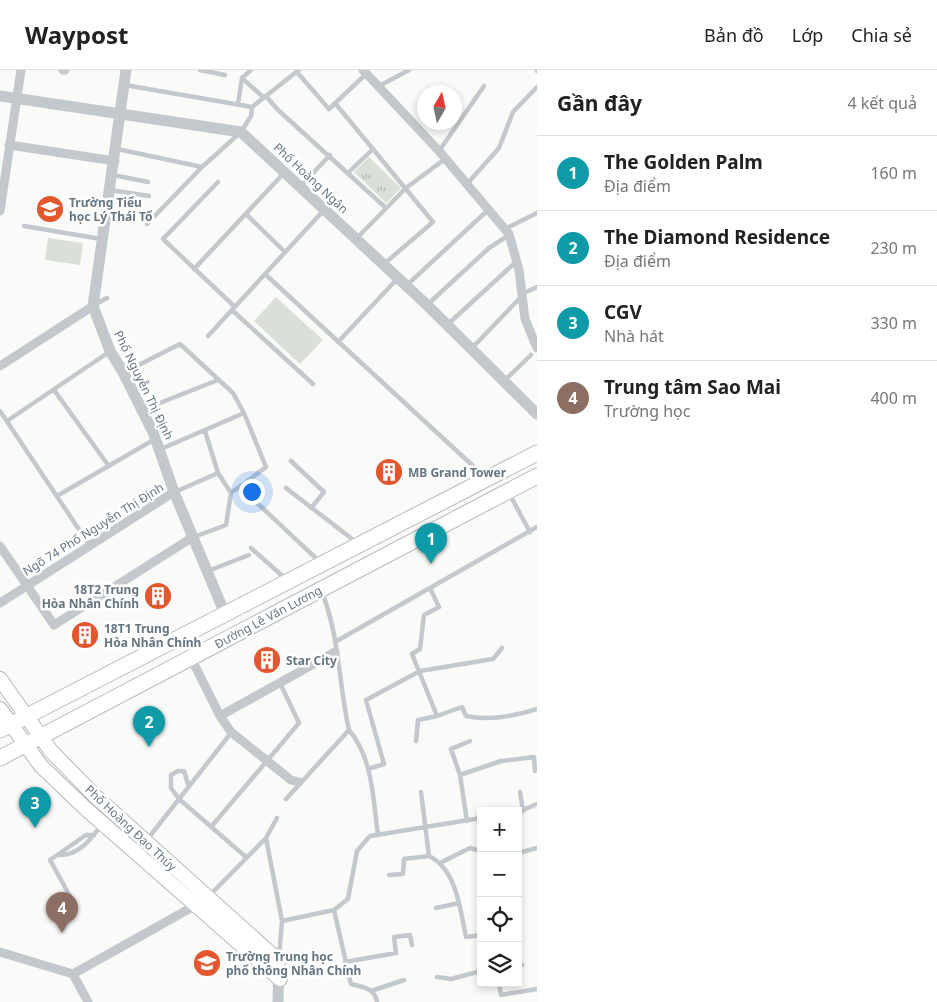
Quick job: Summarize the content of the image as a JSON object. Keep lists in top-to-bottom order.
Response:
{
  "streets": {
    "main road": ["Đường Lê Văn Lương", "Phố Hoàng Đạo Thúy"],
    "street": ["Phố Hoàng Ngân", "Phố Nguyễn Thị Định", "Ngõ 74 Phố Nguyễn Thị Định"]
  },
  "crossings": [
    ["Phố Nguyễn Thị Định", "Ngõ 74 Phố Nguyễn Thị Định"],
    ["Phố Nguyễn Thị Định", "Đường Lê Văn Lương"],
    ["Đường Lê Văn Lương", "Phố Hoàng Đạo Thúy"]
  ],
  "places": {
    "school or university": ["Trường Tiểu học Lý Thái Tổ", "Trường Trung học phổ thông Nhân Chính"],
    "building": [
      "MB Grand Tower",
      "18T2 Trung Hòa Nhân Chính",
      "18T1 Trung Hòa Nhân Chính",
      "Star City"
    ]
  },
  "north": "top",
  "page": {
    "header": "Waypost",
    "nav": ["Bản đồ", "Lớp", "Chia sẻ"],
    "heading": ["Gần đây", "4 kết quả"],
    "list": [
      {
        "mark": "1",
        "name": "The Golden Palm",
        "note": "Địa điểm",
        "value": "160 m"
      },
      {
        "mark": "2",
        "name": "The Diamond Residence",
        "note": "Địa điểm",
        "value": "230 m"
      },
      {
        "mark": "3",
        "name": "CGV",
        "note": "Nhà hát",
        "value": "330 m"
      },
      {
        "mark": "4",
        "name": "Trung tâm Sao Mai",
        "note": "Trường học",
        "value": "400 m"
      }
    ],
    "pins": [
      "1",
      "2",
      "3",
      "4"
    ],
    "map_buttons": ["+", "−"]
  }
}
